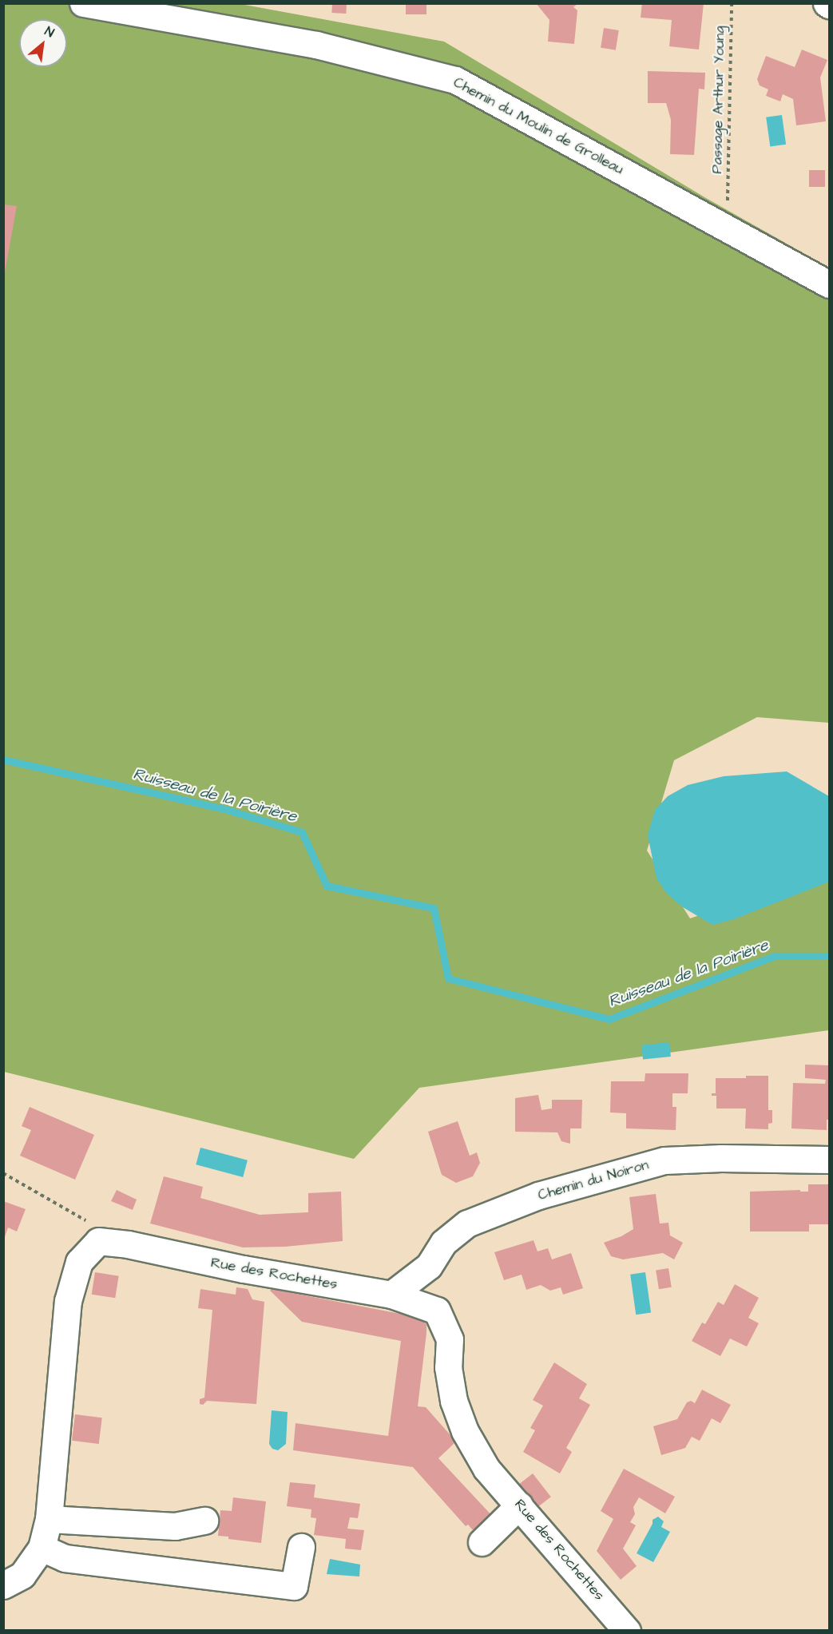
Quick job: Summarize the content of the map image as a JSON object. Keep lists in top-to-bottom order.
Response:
{
  "streets": {
    "street": ["Chemin du Moulin de Grolleau", "Chemin du Noiron", "Rue des Rochettes"],
    "path": ["Passage Arthur Young"]
  },
  "crossings": [
    ["Chemin du Noiron", "Rue des Rochettes"]
  ],
  "water": ["Ruisseau de la Poirière"],
  "north": "top right"
}
